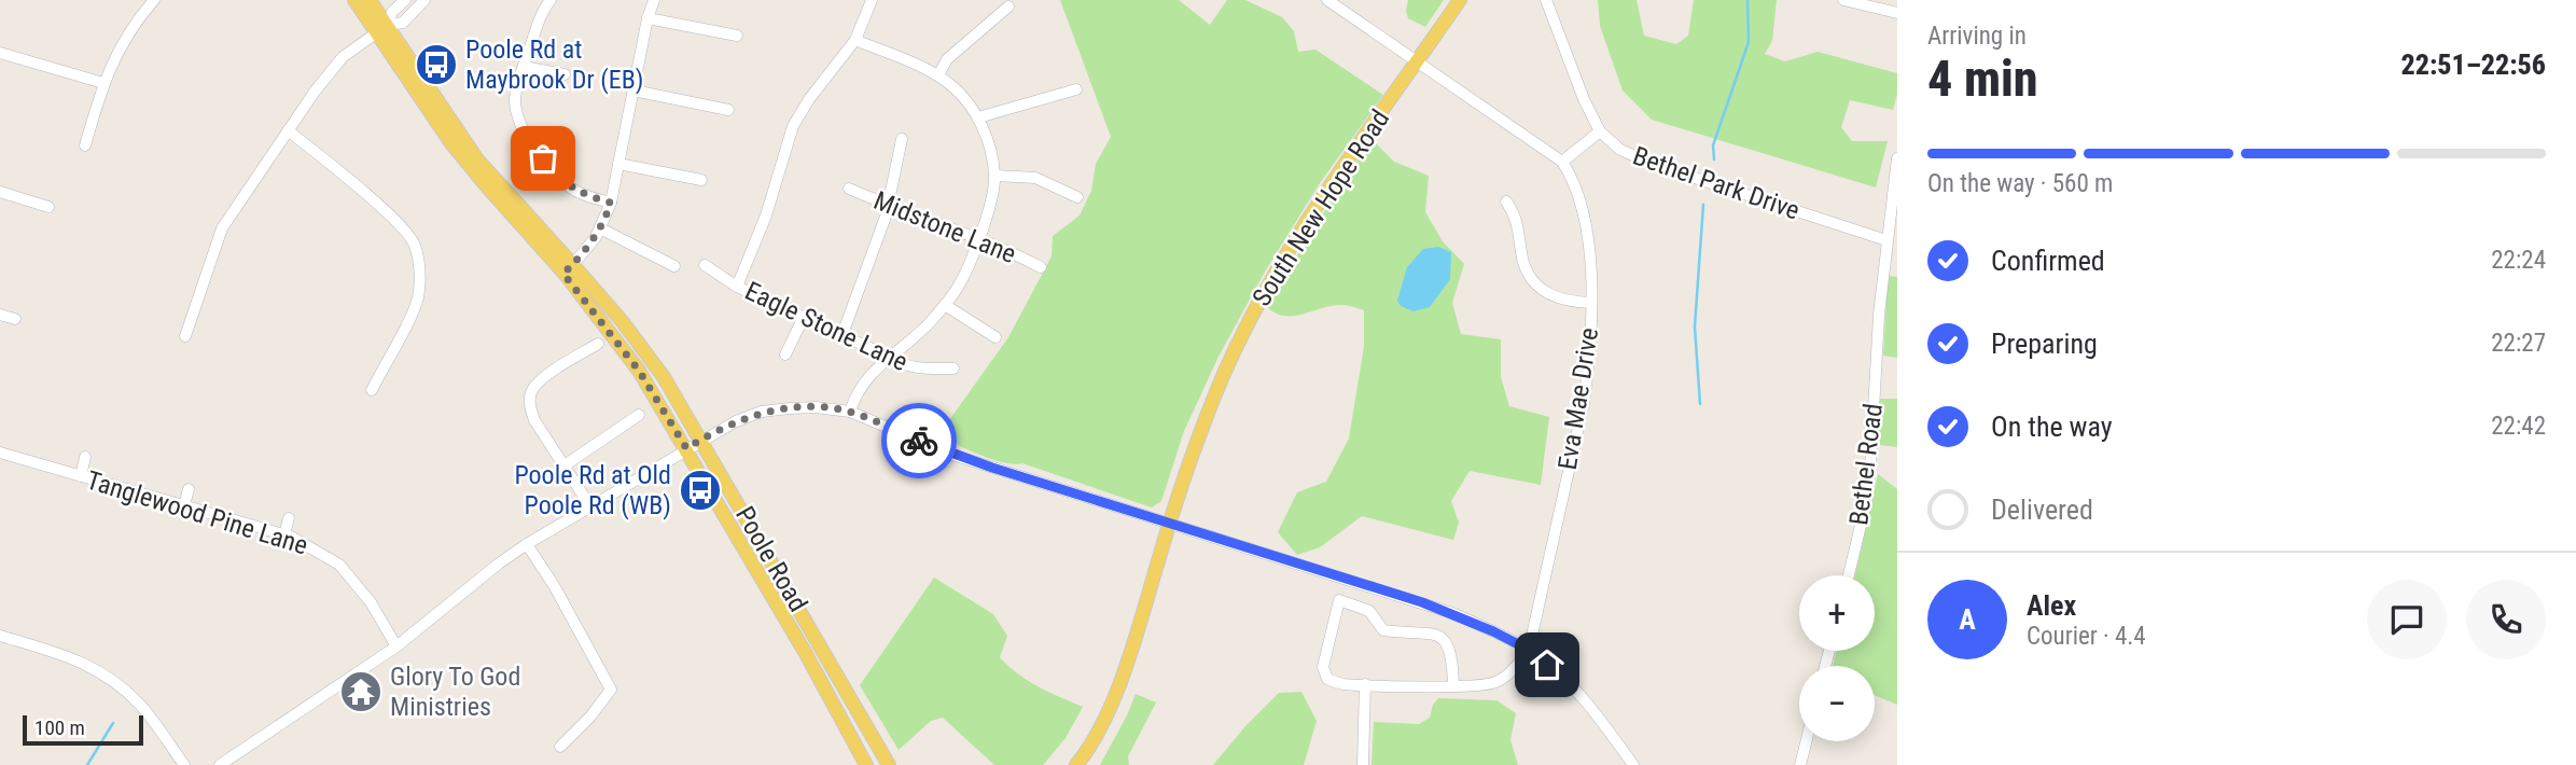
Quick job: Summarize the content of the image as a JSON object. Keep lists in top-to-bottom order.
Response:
{
  "streets": {
    "main road": ["South New Hope Road", "Poole Road"],
    "street": [
      "Bethel Park Drive",
      "Midstone Lane",
      "Eagle Stone Lane",
      "Eva Mae Drive",
      "Bethel Road",
      "Tanglewood Pine Lane"
    ]
  },
  "crossings": [
    ["Bethel Park Drive", "Bethel Road"],
    ["South New Hope Road", "Eva Mae Drive"]
  ],
  "places": {
    "bus stop": ["Poole Rd at Maybrook Dr (EB)", "Poole Rd at Old Poole Rd (WB)"],
    "temple": ["Glory To God Ministries"]
  },
  "scale_bar": "100 m",
  "page": {
    "heading": ["4 min", "Arriving in", "22:51–22:56"],
    "panel": ["Alex", "Courier · 4.4"],
    "bar": "On the way · 560 m",
    "list": [
      ["Confirmed", "22:24"],
      ["Preparing", "22:27"],
      ["On the way", "22:42"],
      "Delivered"
    ],
    "map_buttons": ["+", "−"],
    "round": "A",
    "scale": "100 m"
  }
}
